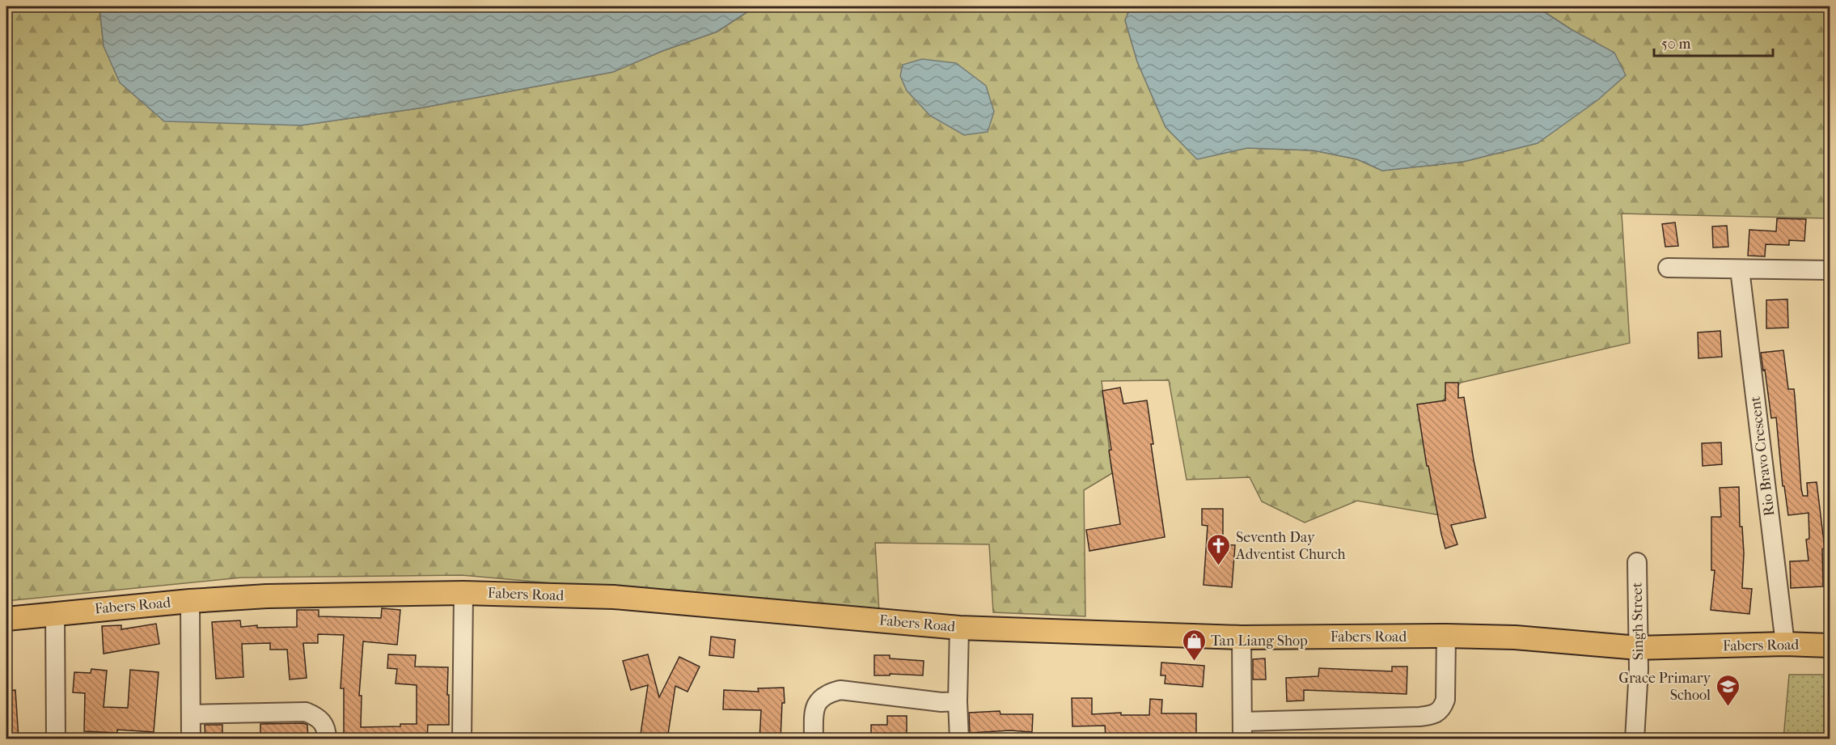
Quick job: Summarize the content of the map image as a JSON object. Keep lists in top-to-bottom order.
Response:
{
  "streets": {
    "main road": ["Fabers Road"],
    "street": ["Rio Bravo Crescent", "Singh Street"]
  },
  "crossings": [
    ["Rio Bravo Crescent", "Fabers Road"],
    ["Fabers Road", "Singh Street"]
  ],
  "places": {
    "church": ["Seventh Day Adventist Church"],
    "shop": ["Tan Liang Shop"],
    "school or university": ["Grace Primary School"]
  },
  "scale_bar": "50 m"
}
